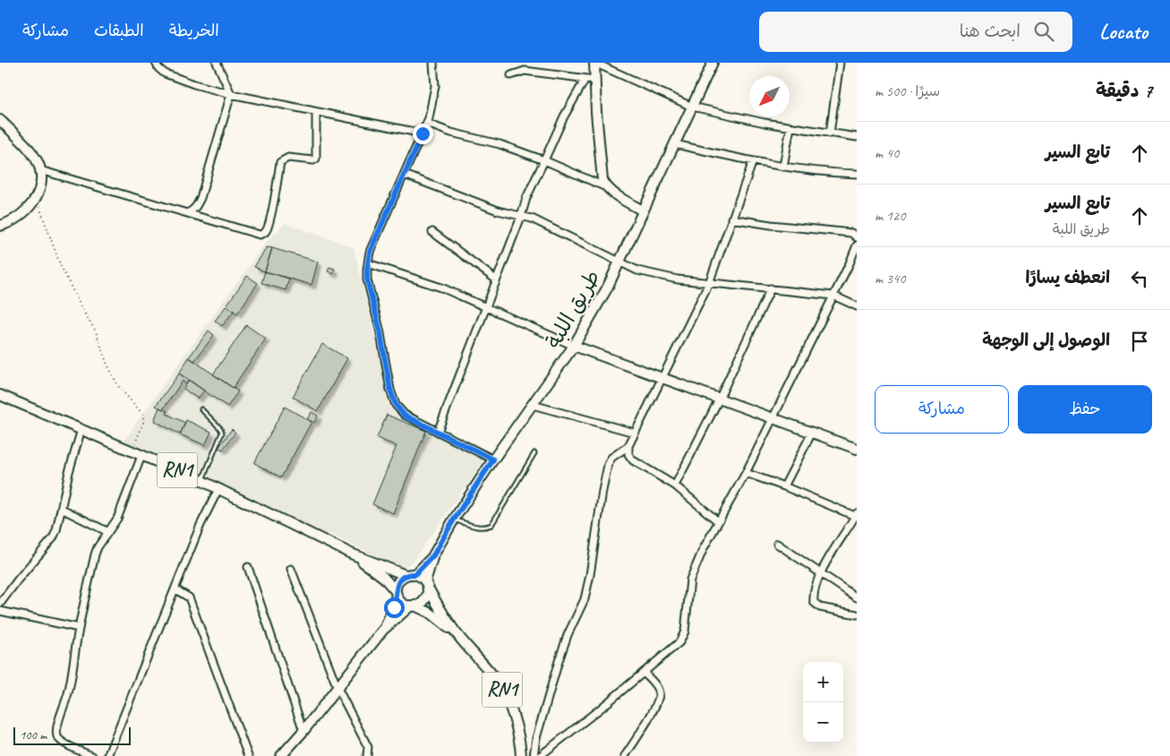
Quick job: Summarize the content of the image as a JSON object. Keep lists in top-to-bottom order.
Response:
{
  "streets": {
    "main road": ["طريق اللبة", "RN1"]
  },
  "crossings": [
    ["طريق اللبة", "RN1"]
  ],
  "scale_bar": "100 m",
  "north": "bottom left",
  "page": {
    "header": "Locato",
    "search": "ابحث هنا",
    "nav": ["الخريطة", "الطبقات", "مشاركة"],
    "heading": ["7 دقيقة", "سيرًا · 500 m"],
    "list": [
      ["تابع السير", "40 m"],
      ["تابع السير", "طريق اللبة", "120 m"],
      ["انعطف يسارًا", "340 m"],
      "الوصول إلى الوجهة"
    ],
    "buttons": ["حفظ", "مشاركة"],
    "map_buttons": ["+", "−"],
    "scale": "100 m"
  }
}
